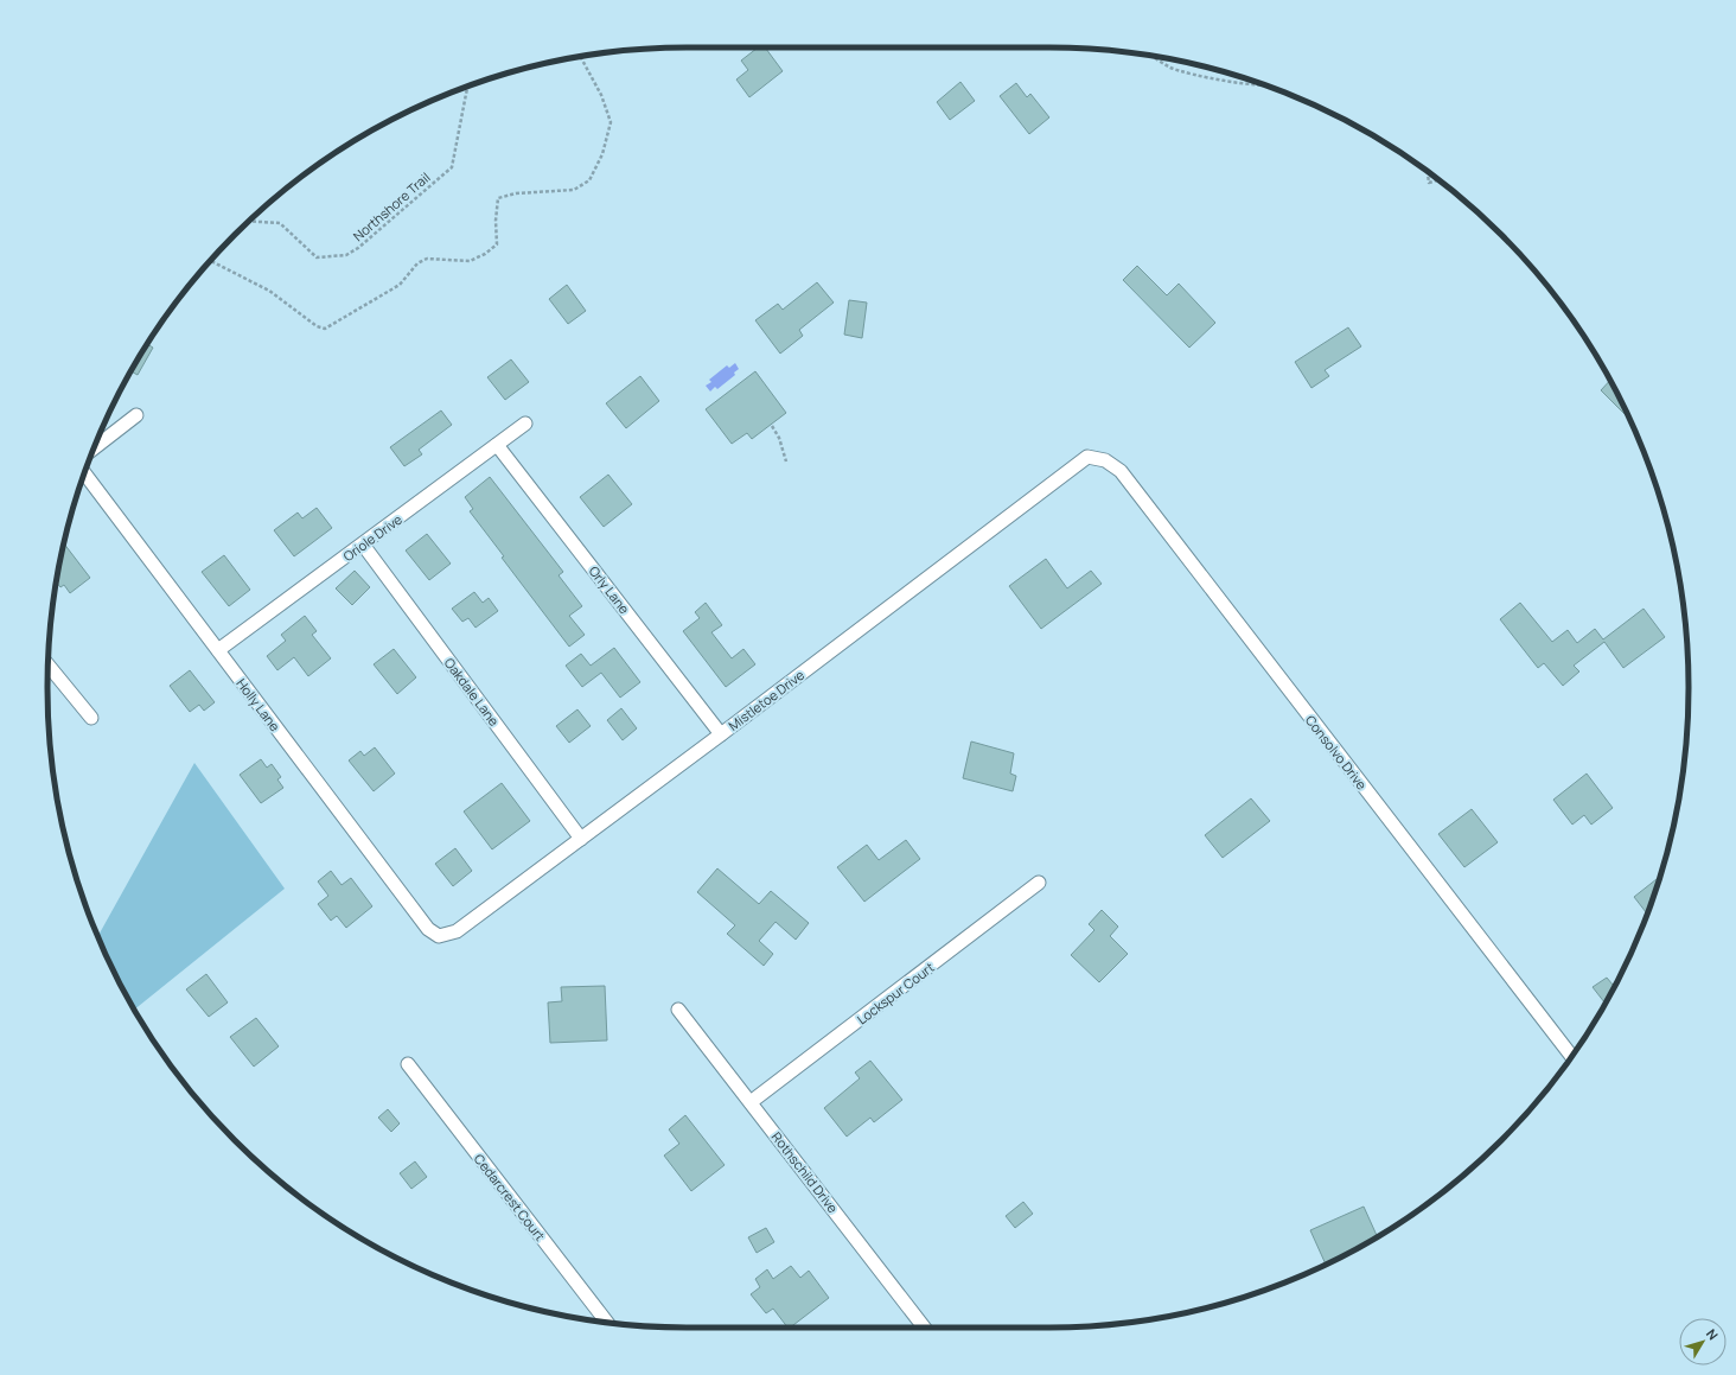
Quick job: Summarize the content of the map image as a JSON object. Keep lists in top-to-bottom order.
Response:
{
  "streets": {
    "street": [
      "Oriole Drive",
      "Orly Lane",
      "Oakdale Lane",
      "Mistletoe Drive",
      "Holly Lane",
      "Consolvo Drive",
      "Lockspur Court",
      "Rothschild Drive",
      "Cedarcrest Court"
    ],
    "path": ["Northshore Trail"]
  },
  "crossings": [
    ["Oriole Drive", "Orly Lane"],
    ["Oriole Drive", "Oakdale Lane"],
    ["Oriole Drive", "Holly Lane"],
    ["Orly Lane", "Mistletoe Drive"],
    ["Oakdale Lane", "Mistletoe Drive"],
    ["Mistletoe Drive", "Holly Lane"],
    ["Mistletoe Drive", "Consolvo Drive"],
    ["Lockspur Court", "Rothschild Drive"]
  ],
  "north": "top right"
}
